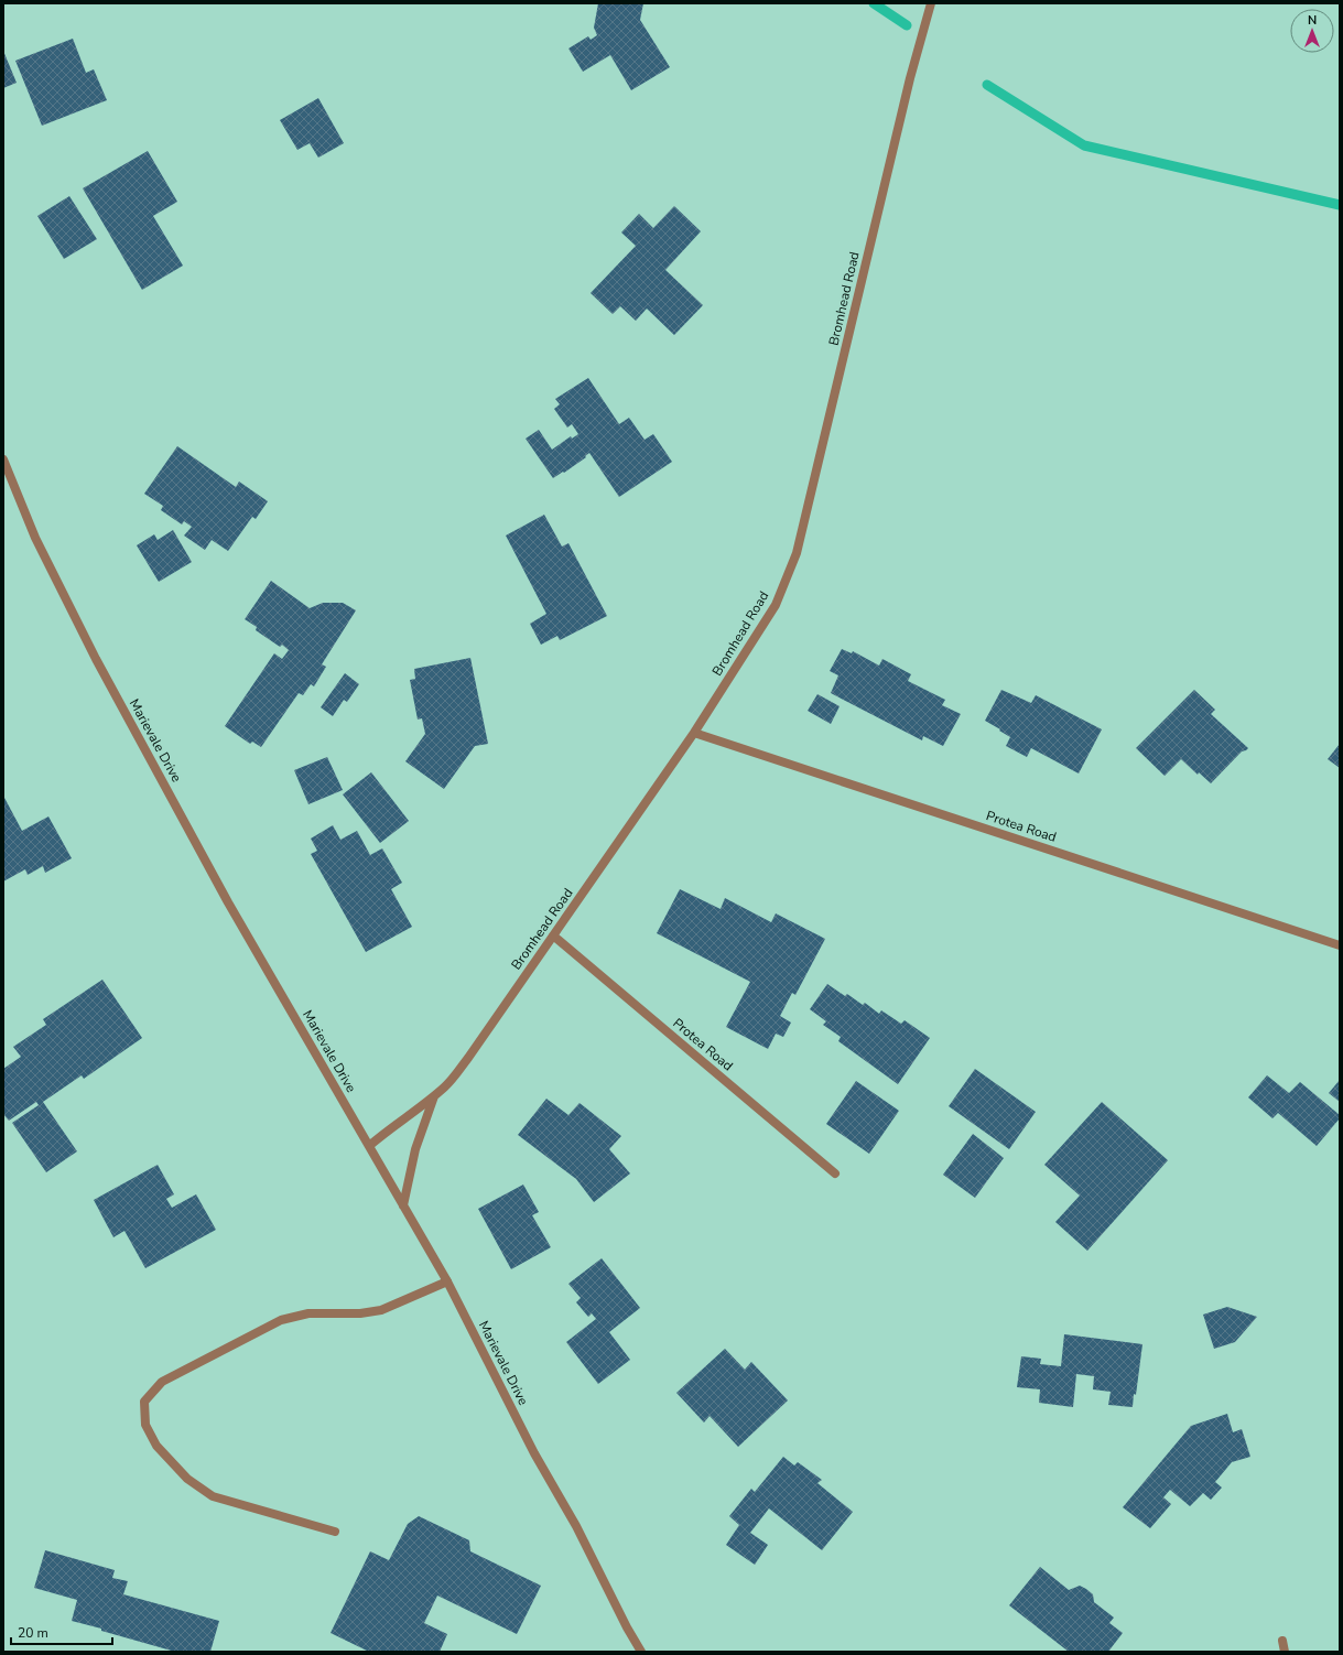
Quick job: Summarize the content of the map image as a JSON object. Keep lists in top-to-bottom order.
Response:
{
  "streets": {
    "street": ["Bromhead Road", "Marievale Drive", "Protea Road"]
  },
  "crossings": [
    ["Bromhead Road", "Marievale Drive"],
    ["Bromhead Road", "Protea Road"]
  ],
  "scale_bar": "20 m",
  "north": "top"
}
